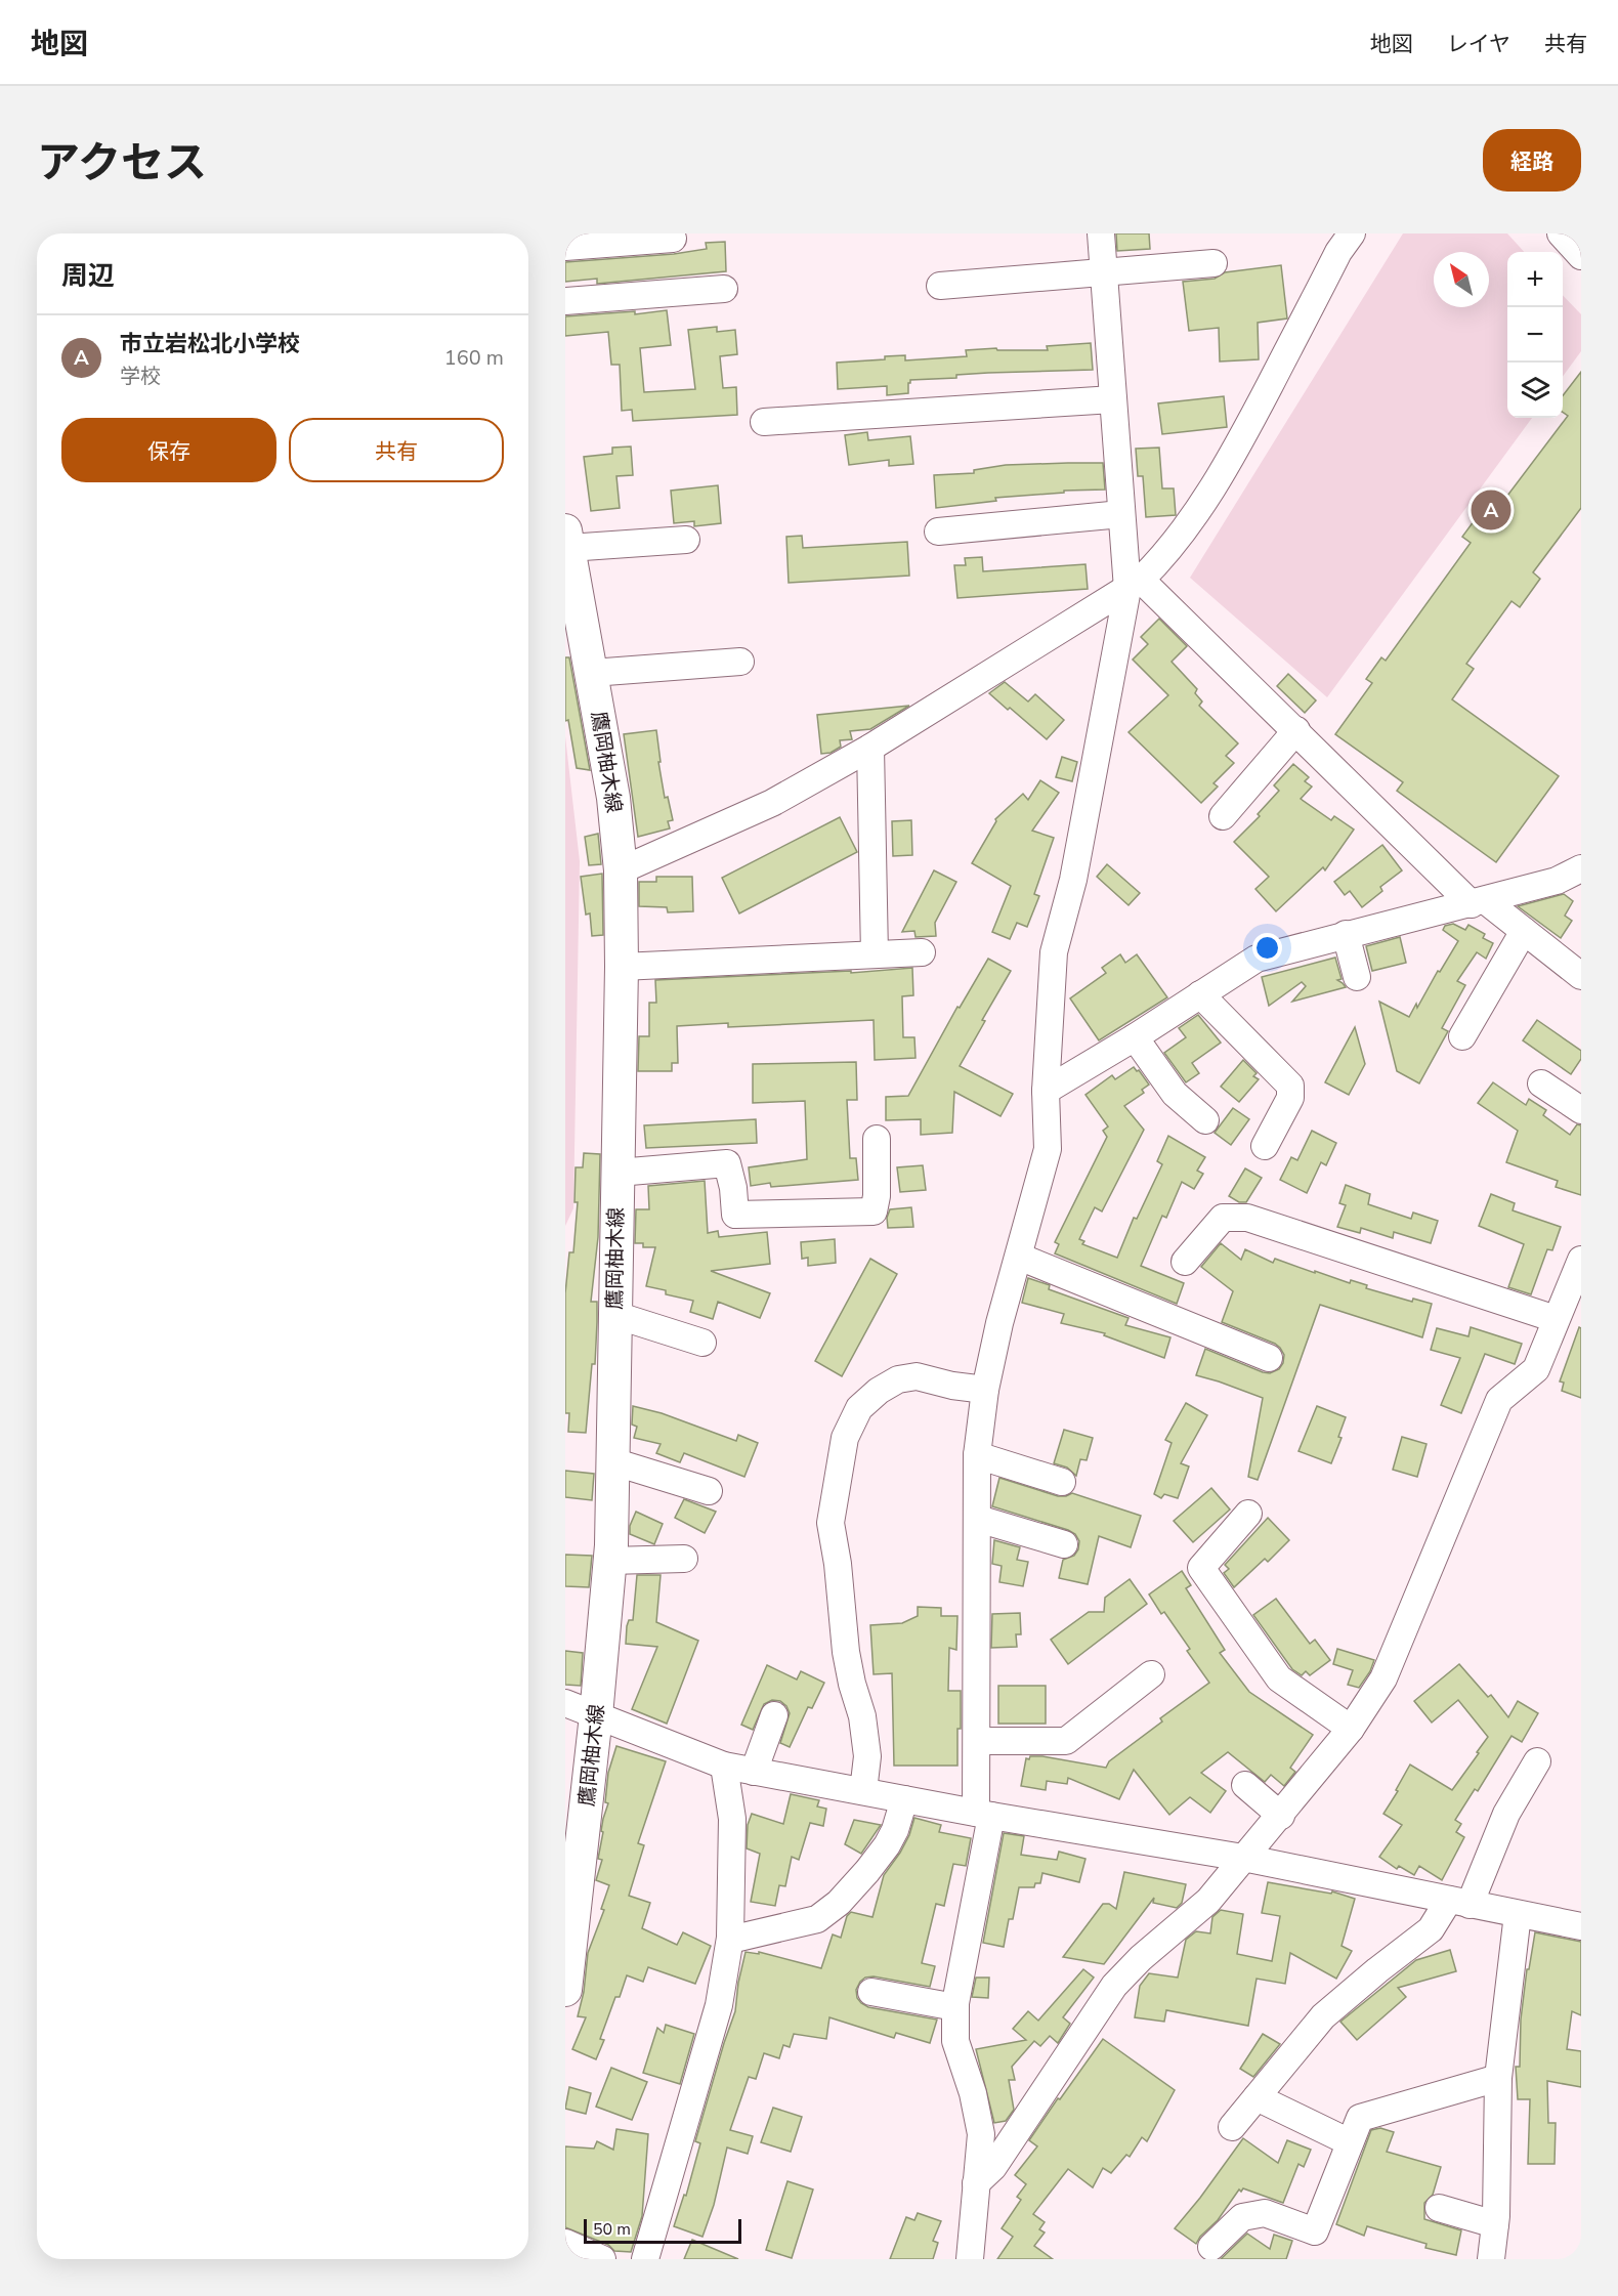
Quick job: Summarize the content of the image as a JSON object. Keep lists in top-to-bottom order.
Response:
{
  "streets": {
    "main road": ["鷹岡柚木線"]
  },
  "scale_bar": "50 m",
  "north": "top left",
  "page": {
    "header": "地図",
    "nav": ["地図", "レイヤ", "共有"],
    "title": "アクセス",
    "buttons": [
      "経路",
      ["保存", "共有"]
    ],
    "heading": "周辺",
    "map_buttons": ["+", "−"],
    "list": [
      {
        "mark": "A",
        "name": "市立岩松北小学校",
        "note": "学校",
        "value": "160 m"
      }
    ],
    "pins": "A",
    "scale": "50 m"
  }
}
